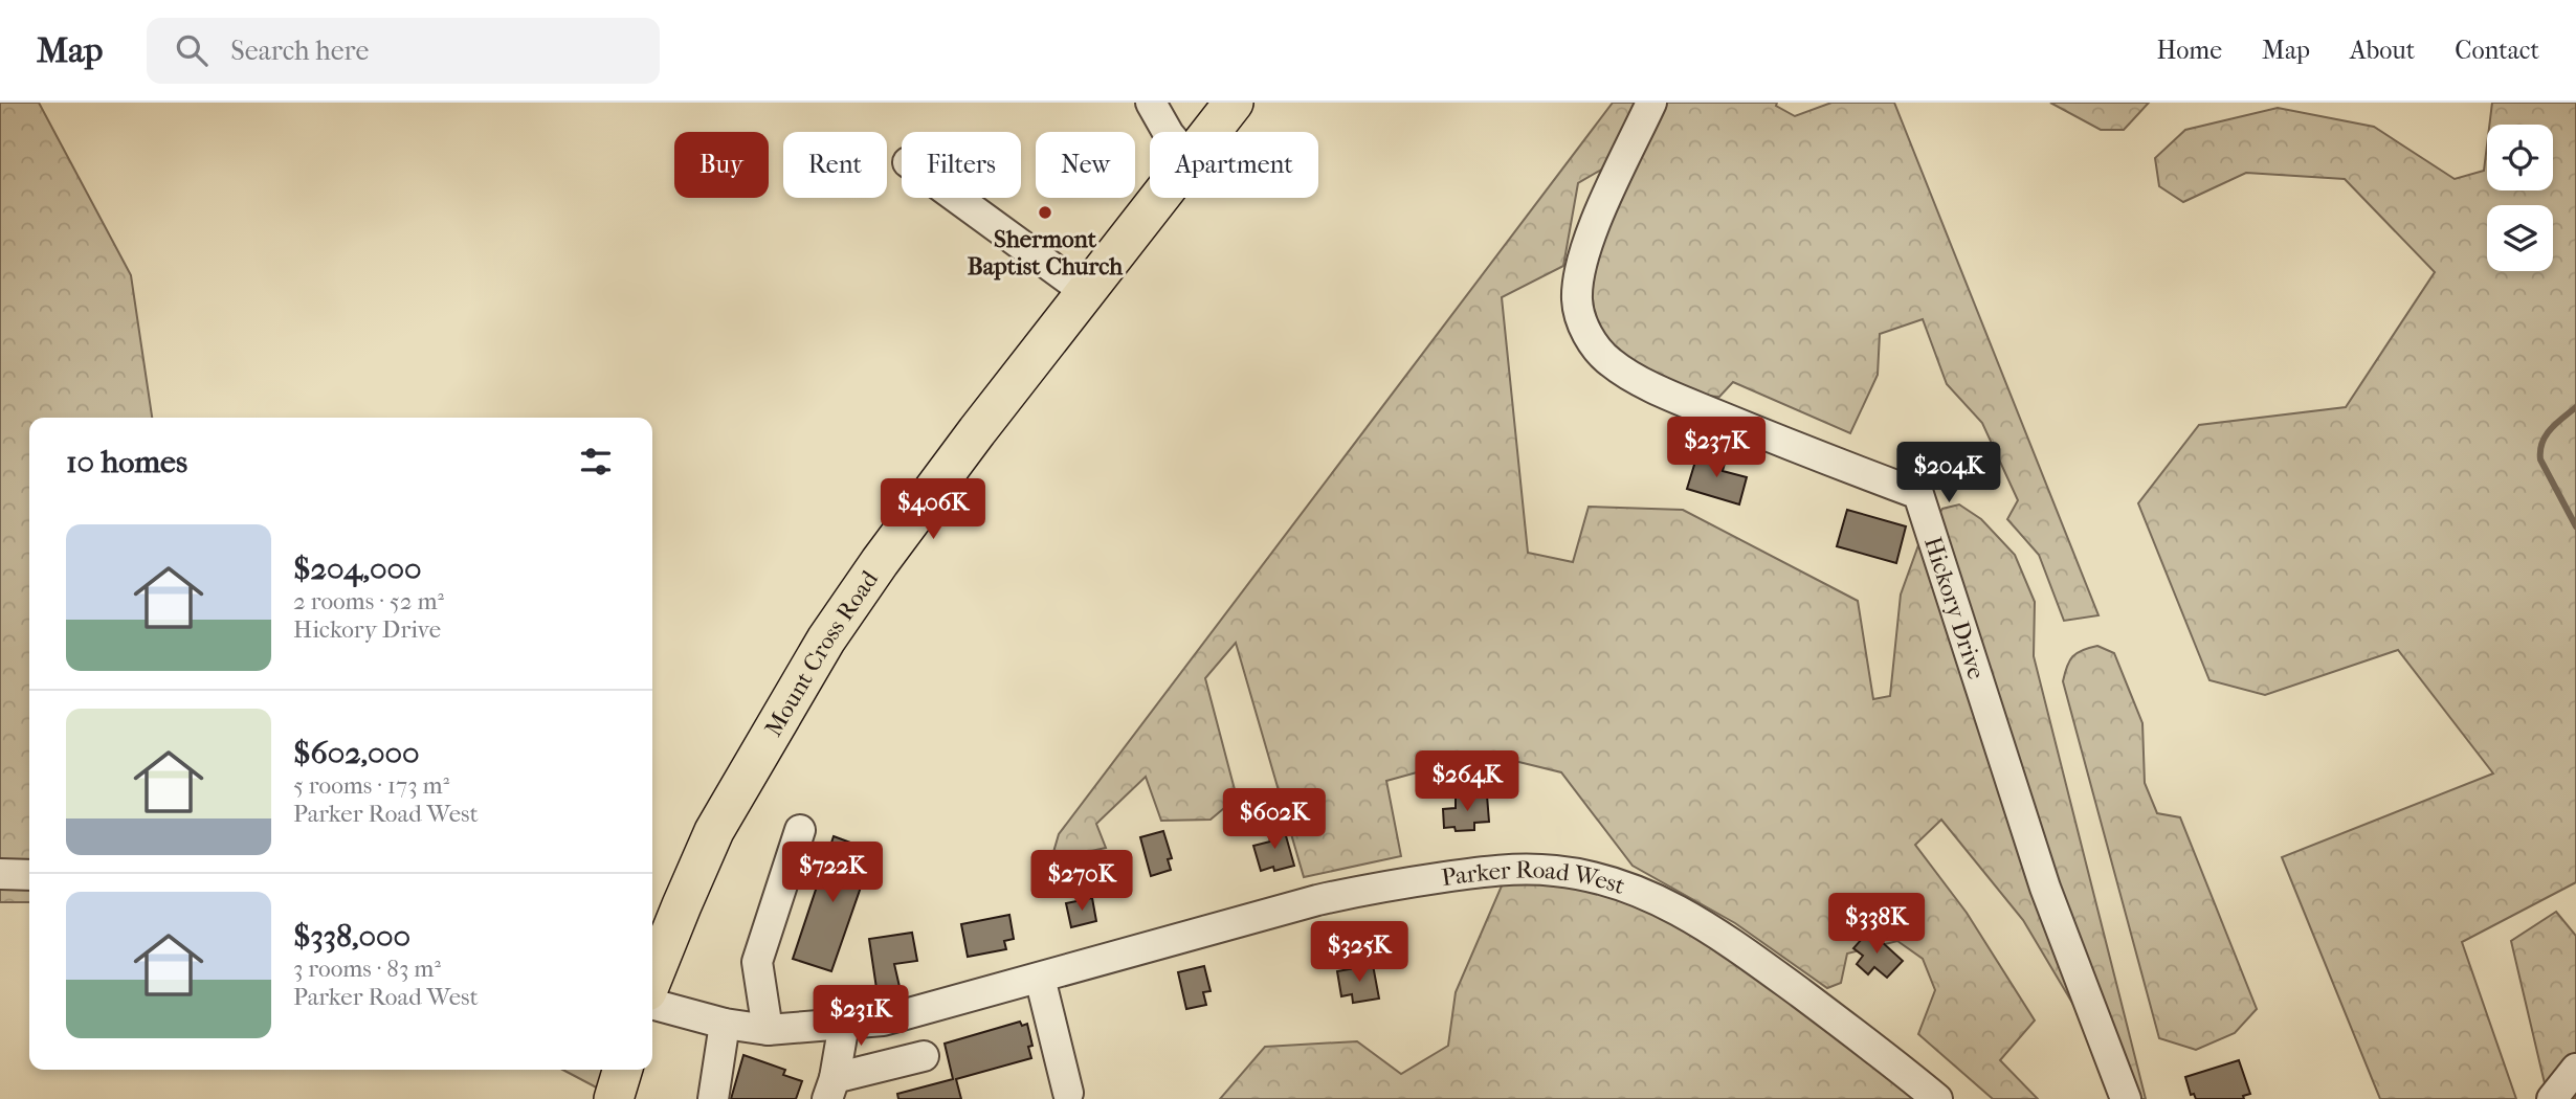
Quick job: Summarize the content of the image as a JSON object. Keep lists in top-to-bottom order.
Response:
{
  "streets": {
    "main road": ["Mount Cross Road"],
    "street": ["Hickory Drive", "Parker Road West"]
  },
  "places": ["Shermont Baptist Church"],
  "page": {
    "header": "Map",
    "search": "Search here",
    "nav": [
      "Home",
      "Map",
      "About",
      "Contact"
    ],
    "chip": [
      "Buy",
      "Rent",
      "Filters",
      "New",
      "Apartment"
    ],
    "price": [
      "$237K",
      "$204K",
      "$406K",
      "$264K",
      "$602K",
      "$722K",
      "$270K",
      "$338K",
      "$325K",
      "$231K"
    ],
    "heading": "10 homes",
    "list": [
      {
        "name": "$204,000",
        "note": "2 rooms · 52 m² · Hickory Drive"
      },
      {
        "name": "$602,000",
        "note": "5 rooms · 173 m² · Parker Road West"
      },
      {
        "name": "$338,000",
        "note": "3 rooms · 83 m² · Parker Road West"
      }
    ]
  }
}
